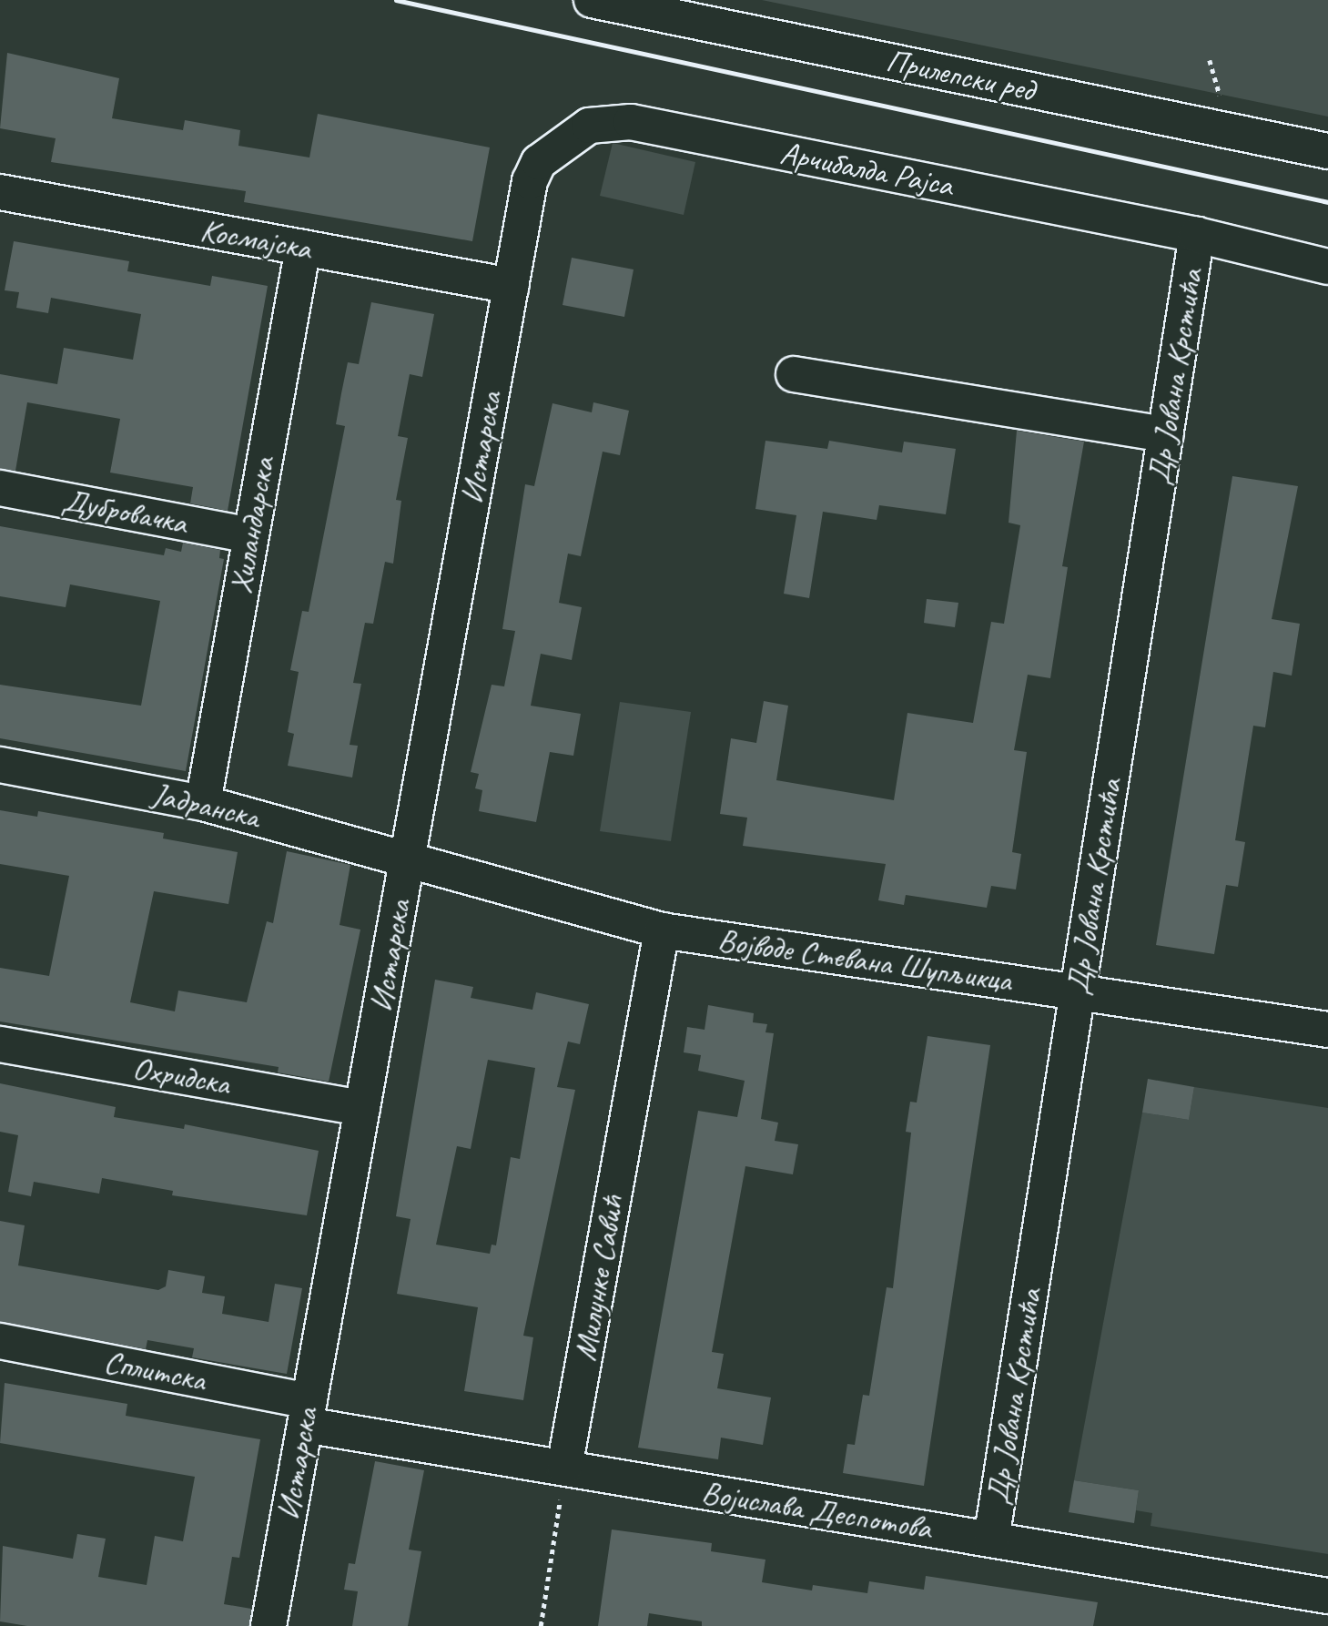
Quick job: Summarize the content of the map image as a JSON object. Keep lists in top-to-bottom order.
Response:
{
  "streets": {
    "street": [
      "Прилепски ред",
      "Арчибалда Рајса",
      "Космајска",
      "Др Јована Крстића",
      "Истарска",
      "Дубровачка",
      "Хиландарска",
      "Јадранска",
      "Војводе Стевана Шупљикца",
      "Охридска",
      "Милунке Савић",
      "Сплитска",
      "Војислава Деспотова"
    ]
  },
  "crossings": [
    ["Арчибалда Рајса", "Космајска"],
    ["Арчибалда Рајса", "Др Јована Крстића"],
    ["Арчибалда Рајса", "Истарска"],
    ["Космајска", "Истарска"],
    ["Космајска", "Хиландарска"],
    ["Др Јована Крстића", "Војводе Стевана Шупљикца"],
    ["Др Јована Крстића", "Војислава Деспотова"],
    ["Истарска", "Јадранска"],
    ["Истарска", "Војводе Стевана Шупљикца"],
    ["Истарска", "Охридска"],
    ["Истарска", "Сплитска"],
    ["Истарска", "Војислава Деспотова"],
    ["Дубровачка", "Хиландарска"],
    ["Хиландарска", "Јадранска"],
    ["Јадранска", "Војводе Стевана Шупљикца"],
    ["Војводе Стевана Шупљикца", "Милунке Савић"],
    ["Милунке Савић", "Војислава Деспотова"],
    ["Сплитска", "Војислава Деспотова"]
  ]
}
